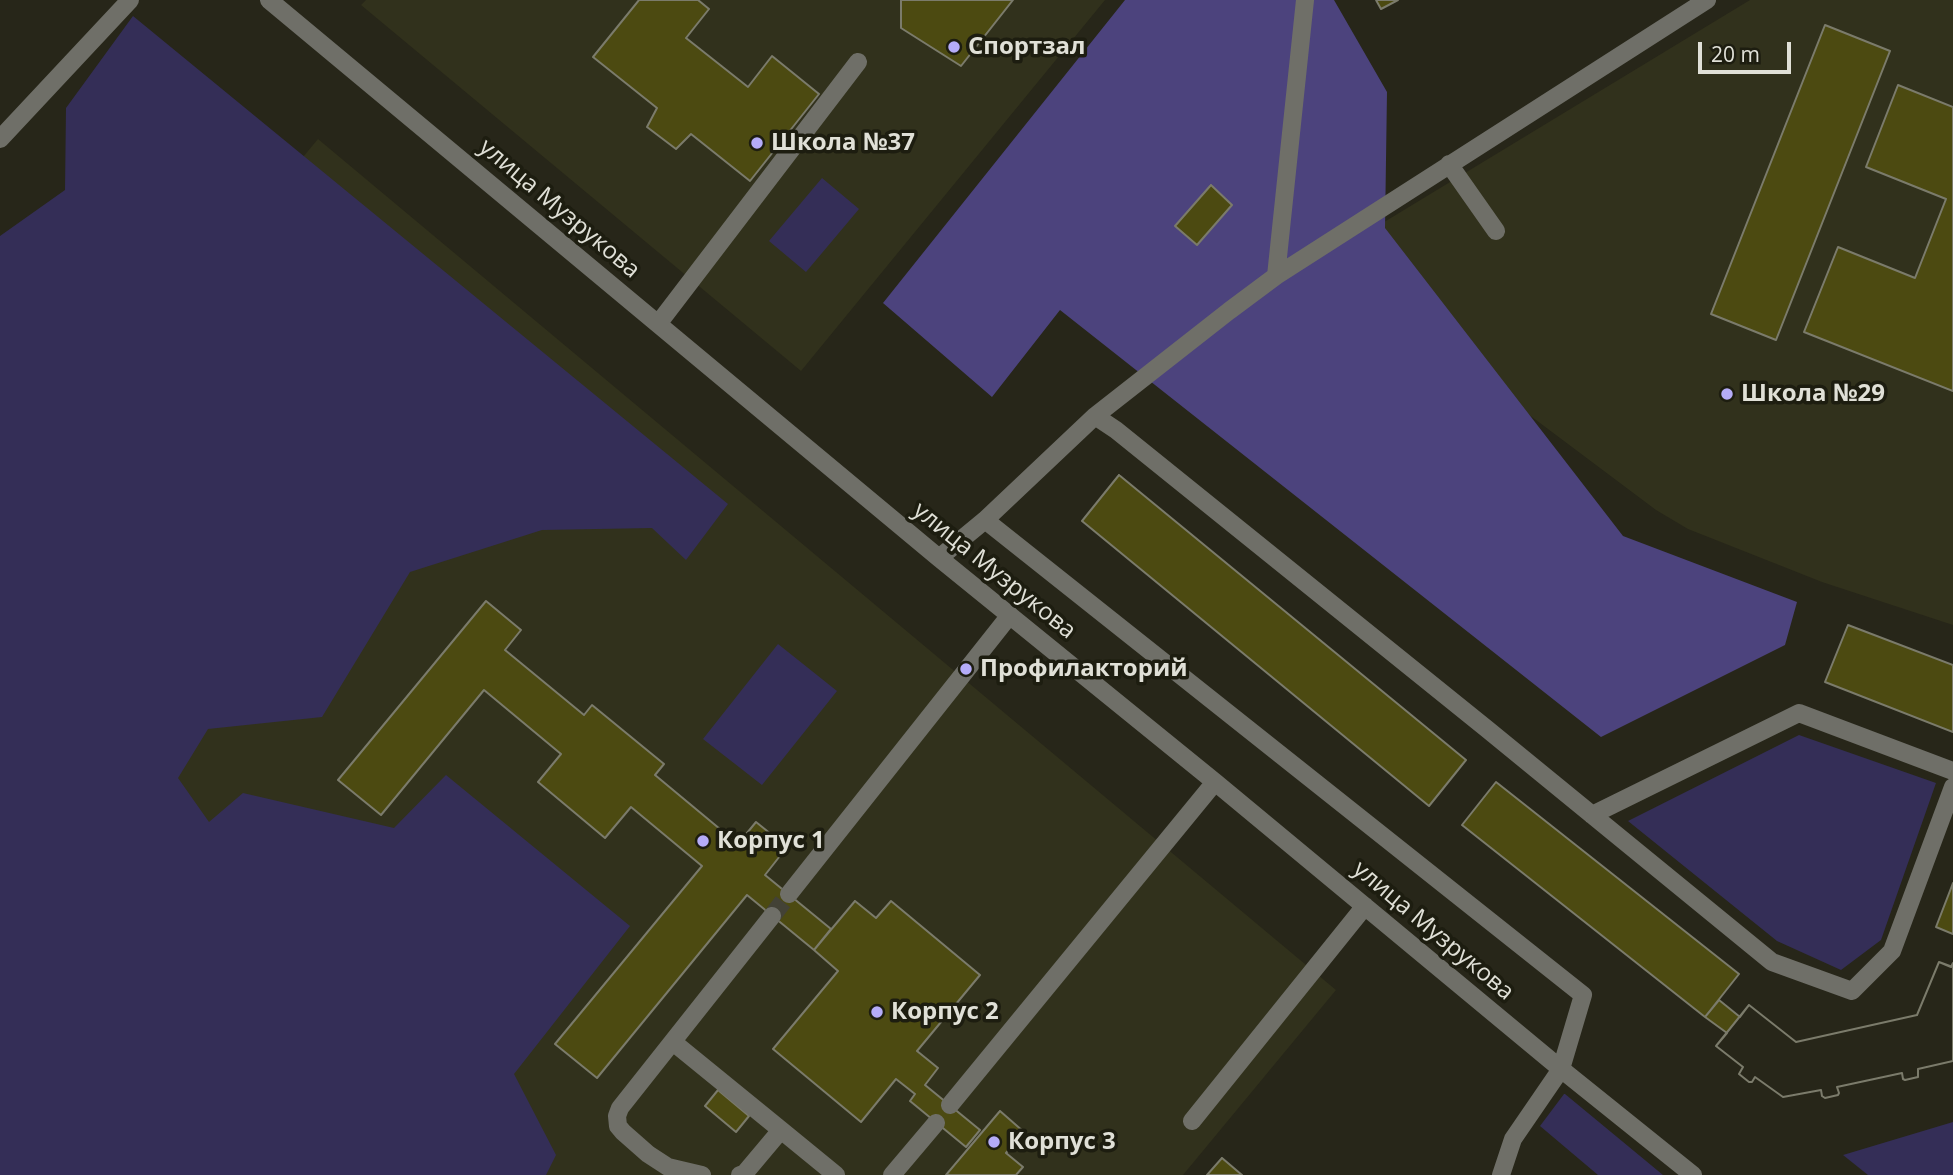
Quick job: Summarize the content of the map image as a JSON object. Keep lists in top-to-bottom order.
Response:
{
  "streets": {
    "street": ["улица Музрукова"]
  },
  "places": [
    "Спортзал",
    "Школа №37",
    "Школа №29",
    "Профилакторий",
    "Корпус 1",
    "Корпус 2",
    "Корпус 3"
  ],
  "scale_bar": "20 m"
}
